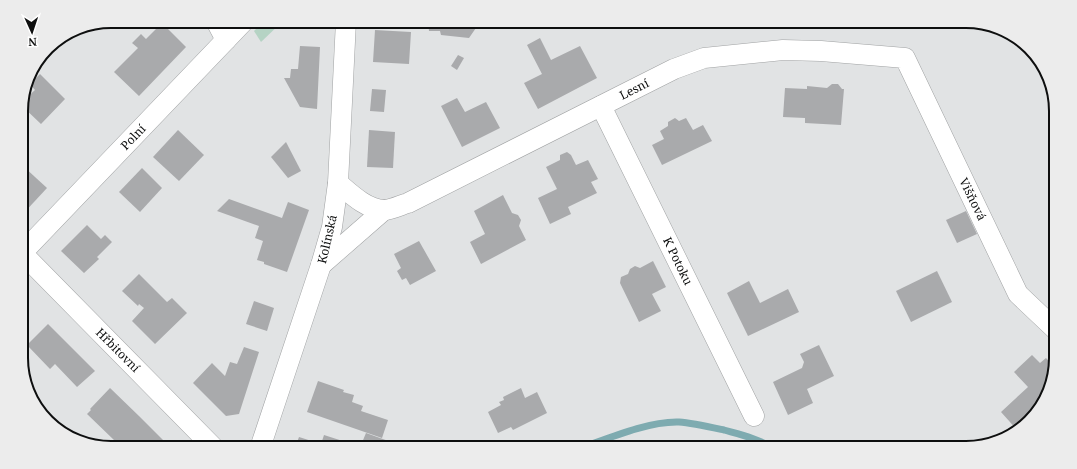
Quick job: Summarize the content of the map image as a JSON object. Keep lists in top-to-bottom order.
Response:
{
  "streets": {
    "street": [
      "Lesní",
      "Polní",
      "Višňová",
      "Kolínská",
      "K Potoku",
      "Hřbitovní"
    ]
  },
  "crossings": [
    ["Lesní", "Višňová"],
    ["Lesní", "Kolínská"],
    ["Lesní", "K Potoku"]
  ],
  "north": "bottom"
}
